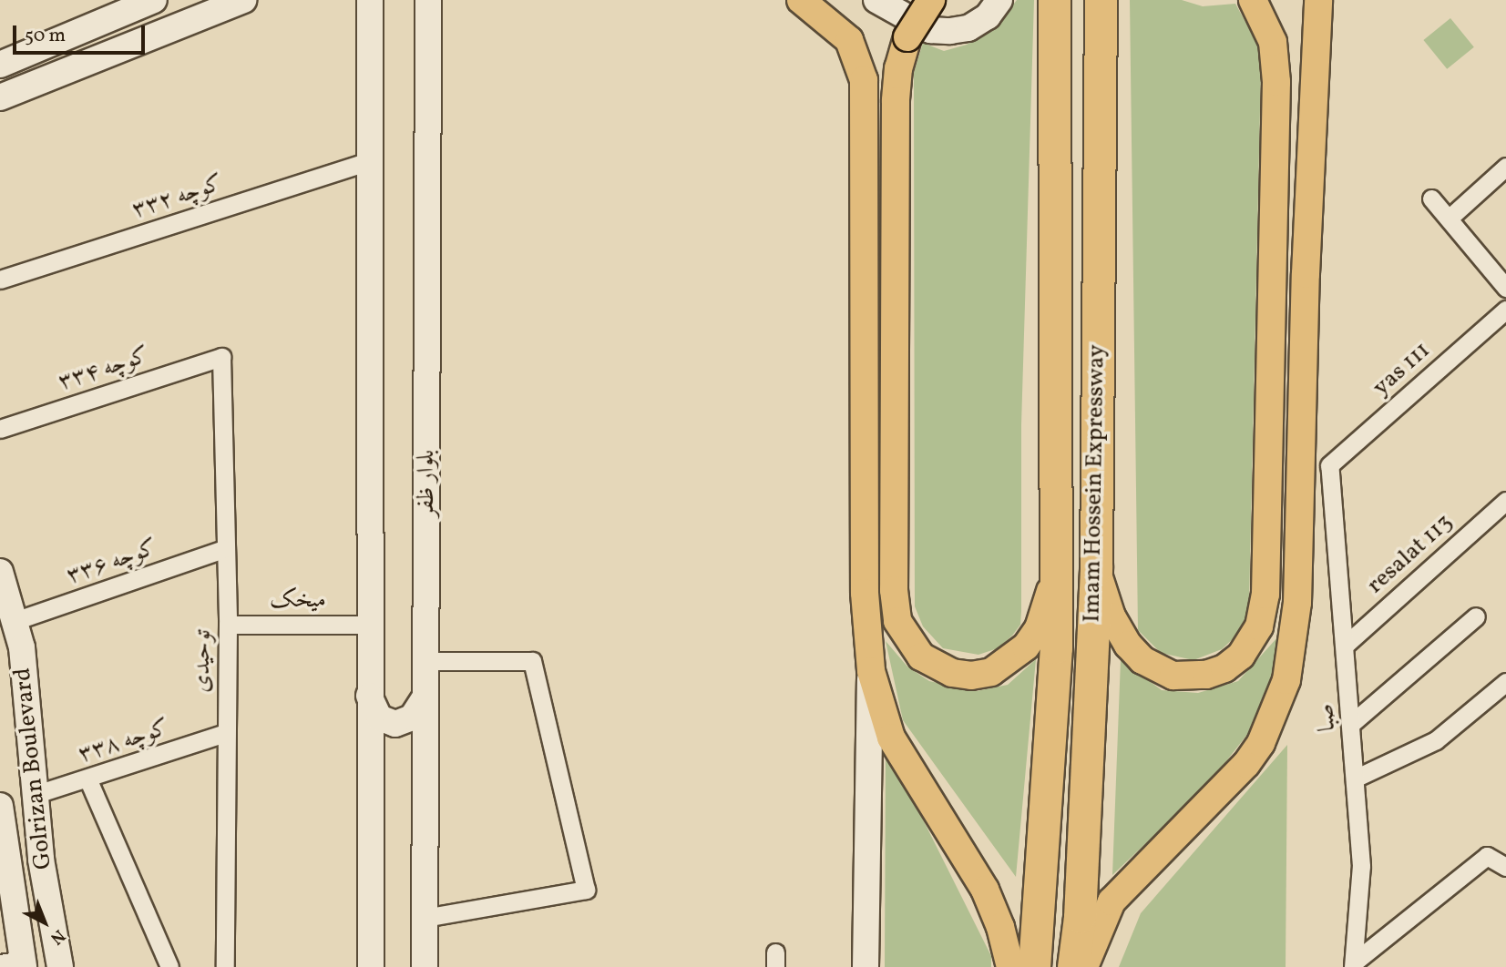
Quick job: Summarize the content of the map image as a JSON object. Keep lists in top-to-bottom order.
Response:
{
  "streets": {
    "highway": ["Imam Hossein Expressway"],
    "street": [
      "کوچه ۳۳۲",
      "کوچه ۳۳۴",
      "yas 111",
      "بلوار ظفر",
      "resalat 113",
      "کوچه ۳۳۶",
      "میخک",
      "توحیدی",
      "صبا",
      "کوچه ۳۳۸",
      "Golrizan Boulevard"
    ]
  },
  "crossings": [
    ["کوچه ۳۳۴", "توحیدی"],
    ["yas 111", "صبا"],
    ["resalat 113", "صبا"],
    ["کوچه ۳۳۶", "توحیدی"],
    ["کوچه ۳۳۶", "Golrizan Boulevard"],
    ["میخک", "توحیدی"],
    ["توحیدی", "کوچه ۳۳۸"],
    ["کوچه ۳۳۸", "Golrizan Boulevard"]
  ],
  "scale_bar": "50 m",
  "north": "bottom right"
}
